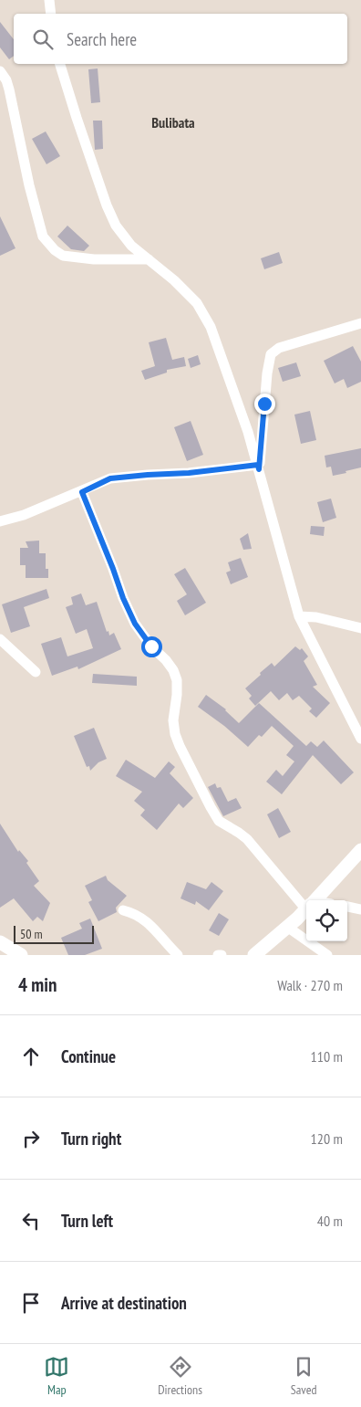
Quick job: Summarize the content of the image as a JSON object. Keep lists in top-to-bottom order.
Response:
{
  "districts": ["Bulibata"],
  "scale_bar": "50 m",
  "page": {
    "search": "Search here",
    "scale": "50 m",
    "heading": ["4 min", "Walk · 270 m"],
    "list": [
      ["Continue", "110 m"],
      ["Turn right", "120 m"],
      ["Turn left", "40 m"],
      "Arrive at destination"
    ],
    "nav": ["Map", "Directions", "Saved"]
  }
}
